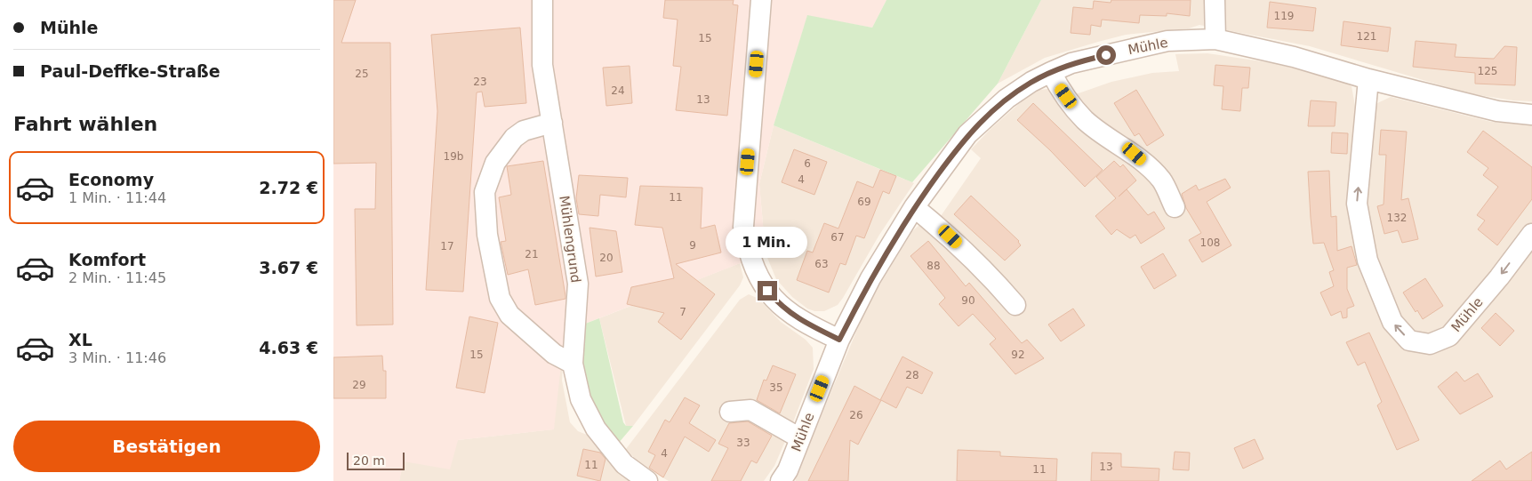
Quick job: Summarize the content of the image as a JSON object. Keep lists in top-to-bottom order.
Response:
{
  "streets": {
    "street": ["Mühle", "Mühlengrund"]
  },
  "house_numbers": [
    "119",
    "121",
    "15",
    "125",
    "25",
    "23",
    "24",
    "13",
    "19b",
    "6",
    "4",
    "11",
    "69",
    "132",
    "67",
    "108",
    "9",
    "17",
    "21",
    "20",
    "63",
    "88",
    "90",
    "7",
    "15",
    "92",
    "28",
    "29",
    "35",
    "26",
    "33",
    "4",
    "11",
    "13",
    "11"
  ],
  "scale_bar": "20 m",
  "page": {
    "banner": ["Mühle", "Paul-Deffke-Straße"],
    "heading": "Fahrt wählen",
    "list": [
      {
        "name": "Economy",
        "note": "1 Min. · 11:44",
        "value": "2.72 €"
      },
      {
        "name": "Komfort",
        "note": "2 Min. · 11:45",
        "value": "3.67 €"
      },
      {
        "name": "XL",
        "note": "3 Min. · 11:46",
        "value": "4.63 €"
      }
    ],
    "bubble": "1 Min.",
    "buttons": "Bestätigen",
    "scale": "20 m"
  }
}
